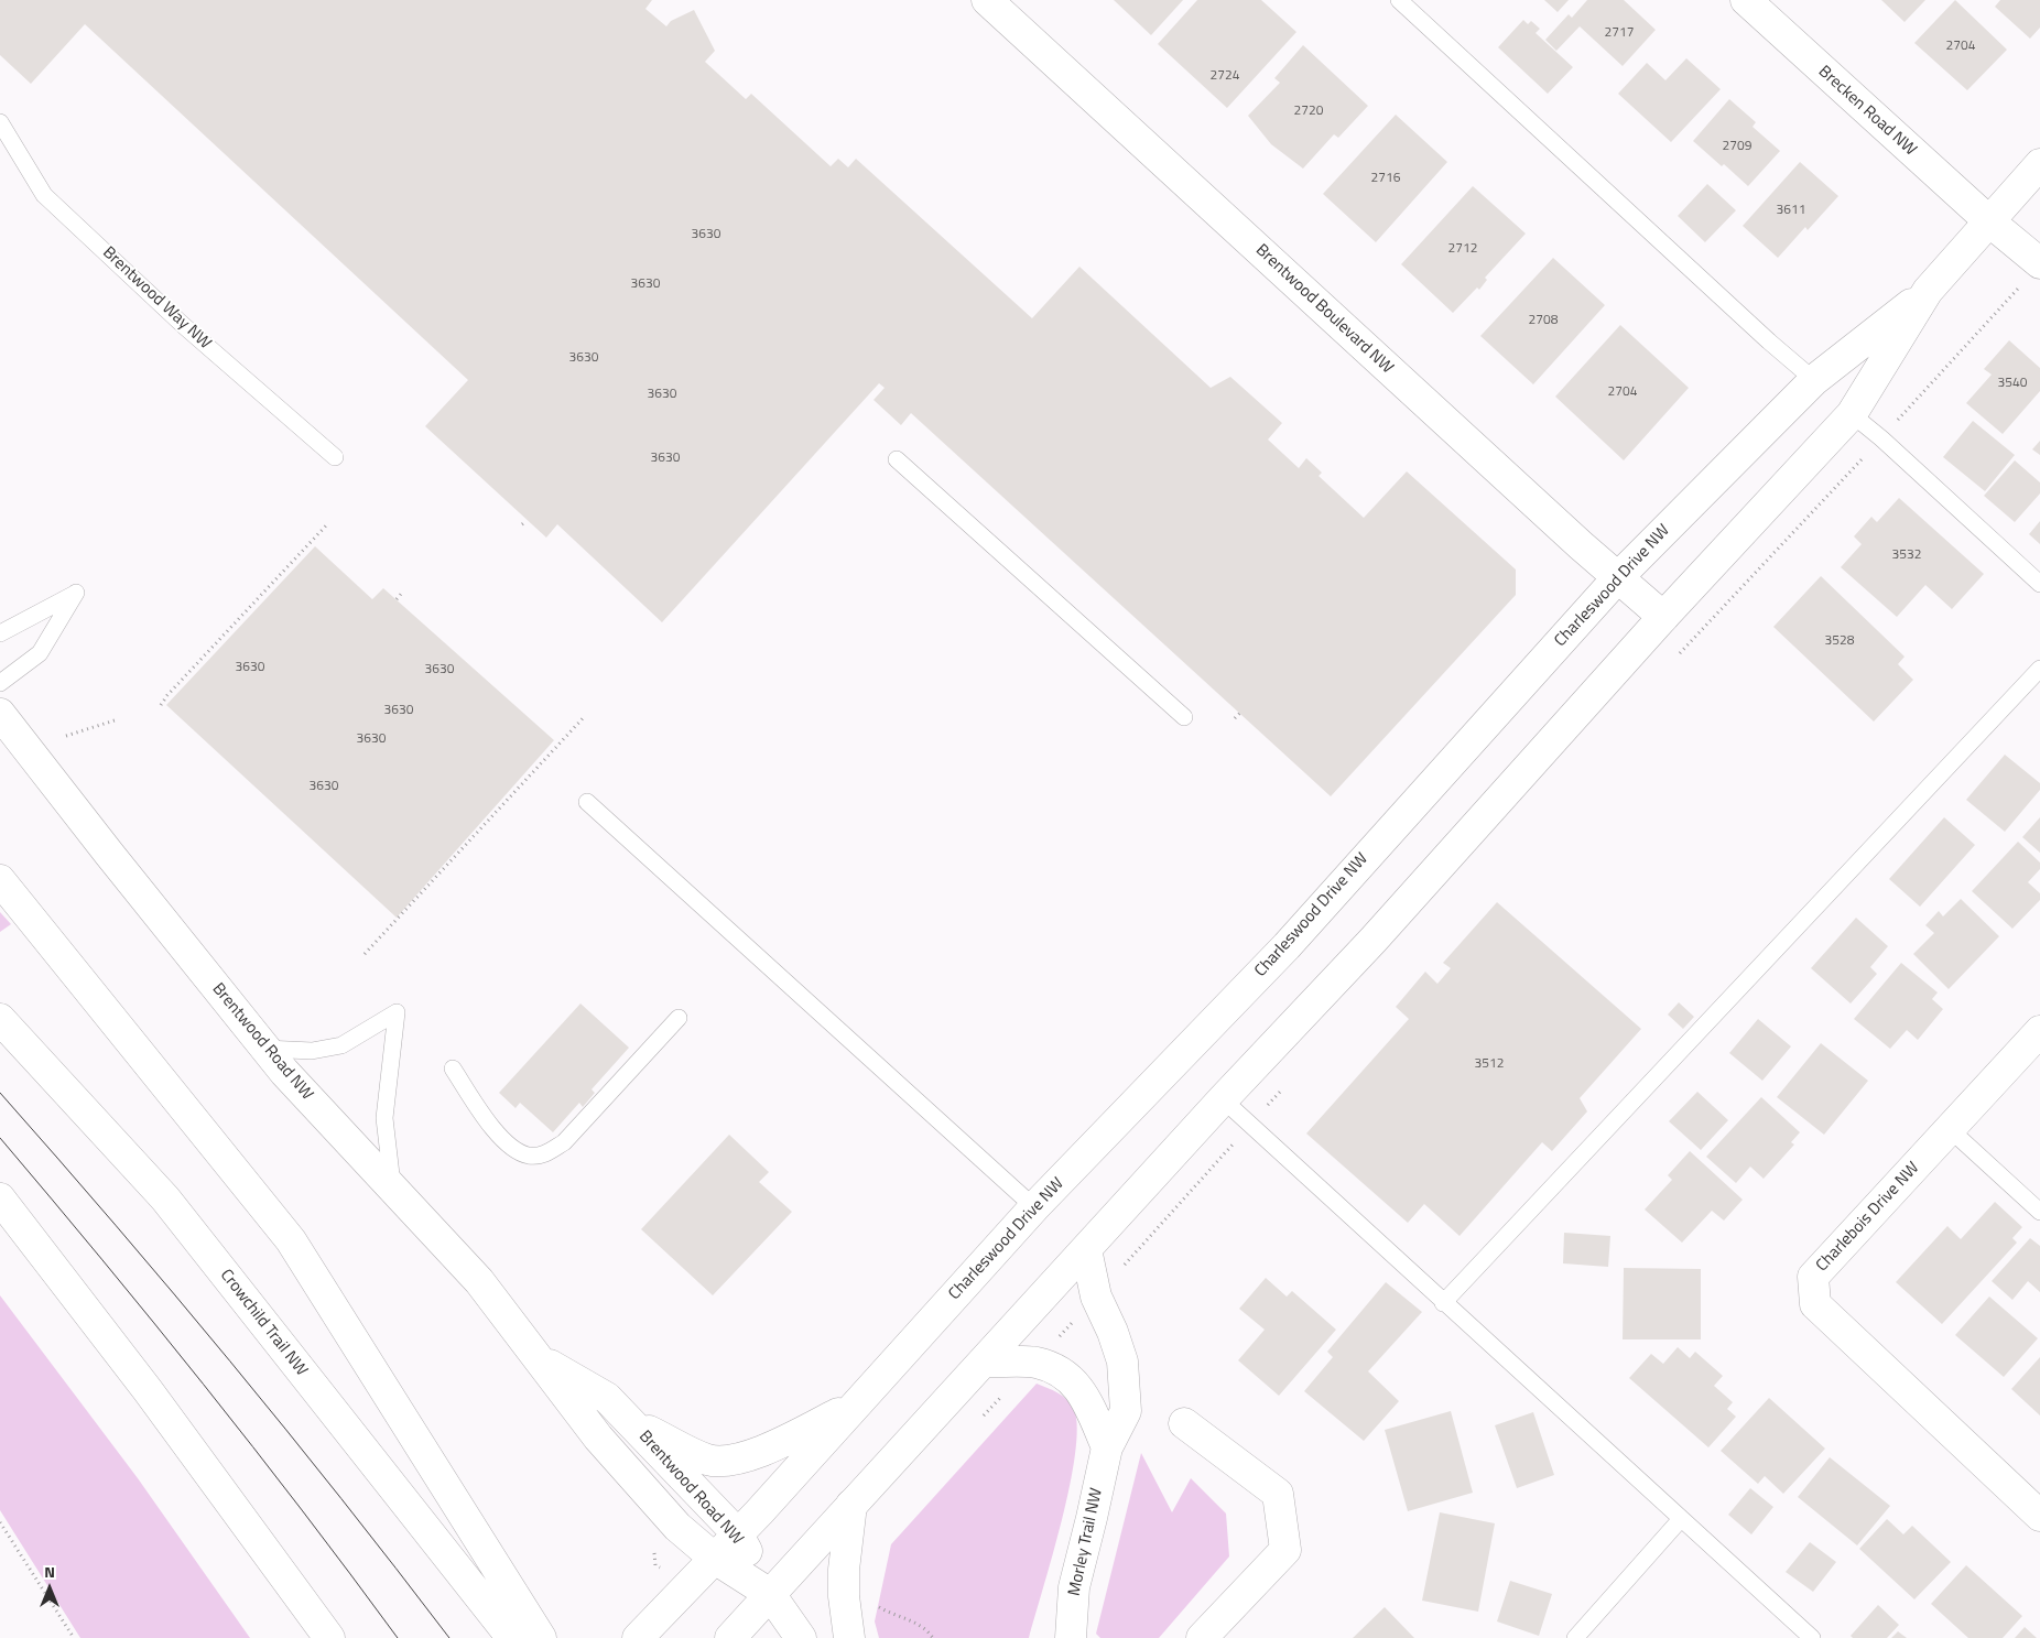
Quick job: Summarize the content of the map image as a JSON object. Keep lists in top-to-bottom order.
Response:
{
  "streets": {
    "main road": [
      "Brecken Road NW",
      "Brentwood Boulevard NW",
      "Charleswood Drive NW",
      "Brentwood Road NW",
      "Charlebois Drive NW",
      "Crowchild Trail NW",
      "Morley Trail NW"
    ],
    "lane": ["Brentwood Way NW"]
  },
  "crossings": [
    ["Brecken Road NW", "Charleswood Drive NW"],
    ["Brentwood Boulevard NW", "Charleswood Drive NW"],
    ["Charleswood Drive NW", "Brentwood Road NW"],
    ["Charleswood Drive NW", "Morley Trail NW"]
  ],
  "house_numbers": [
    "2717",
    "2704",
    "2724",
    "2720",
    "2709",
    "2716",
    "3611",
    "3630",
    "2712",
    "3630",
    "2708",
    "3630",
    "3540",
    "2704",
    "3630",
    "3630",
    "3532",
    "3528",
    "3630",
    "3630",
    "3630",
    "3630",
    "3630",
    "3512"
  ],
  "north": "top"
}
